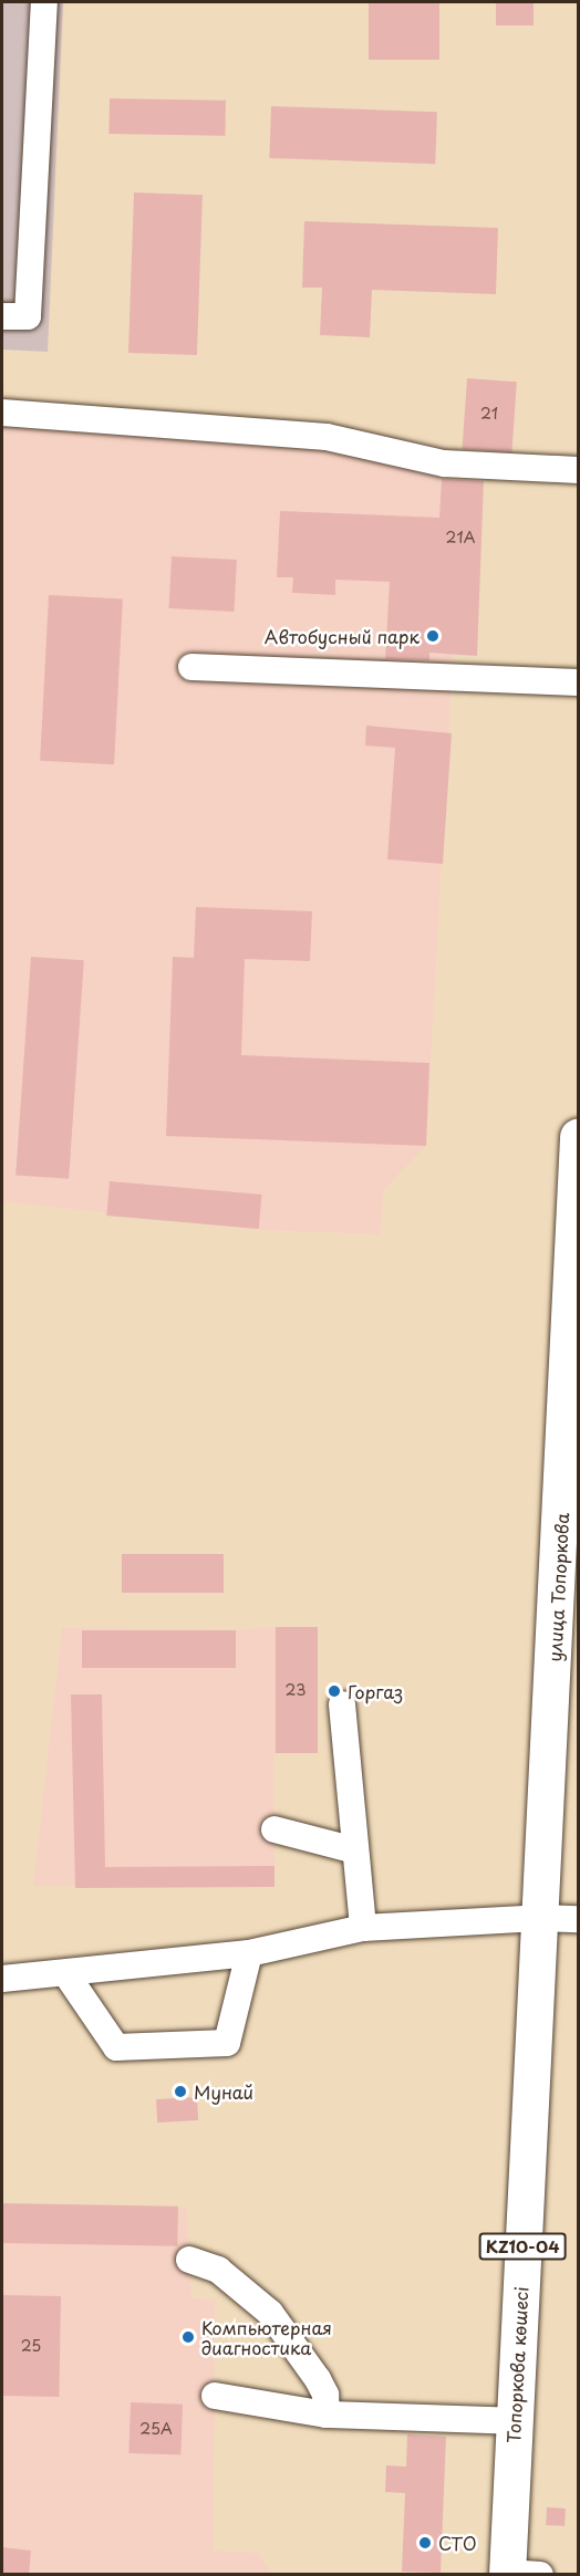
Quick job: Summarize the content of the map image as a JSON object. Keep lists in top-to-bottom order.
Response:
{
  "streets": {
    "highway": ["улица Топоркова", "KZ10-04", "Топоркова көшесі"]
  },
  "crossings": [
    ["улица Топоркова", "Топоркова көшесі"]
  ],
  "places": [
    "Автобусный парк",
    "Горгаз",
    "Мунай",
    "Компьютерная диагностика",
    "СТО"
  ],
  "house_numbers": [
    "21",
    "21А",
    "23",
    "25",
    "25А"
  ]
}
